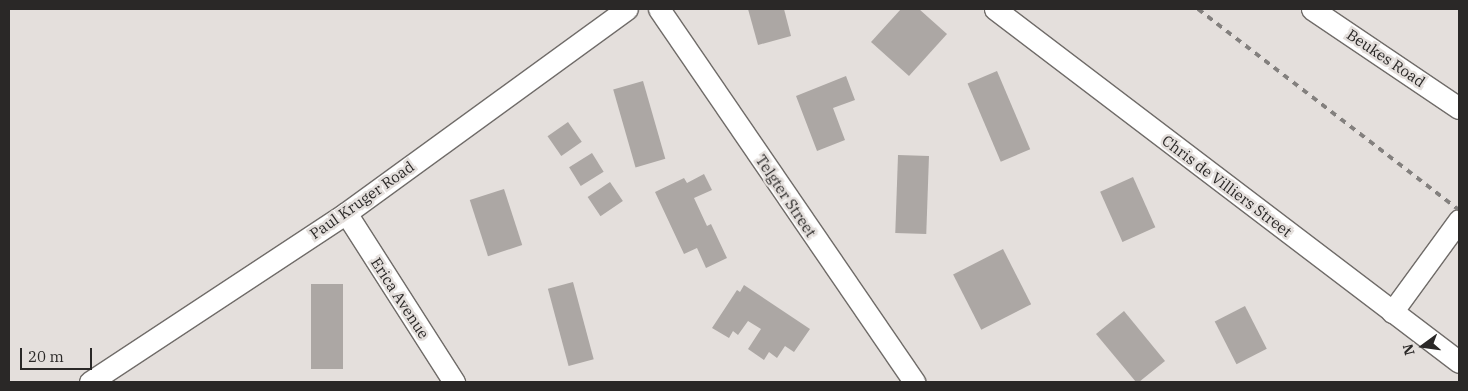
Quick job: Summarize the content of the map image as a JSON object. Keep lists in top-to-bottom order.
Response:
{
  "streets": {
    "street": [
      "Beukes Road",
      "Chris de Villiers Street",
      "Telgter Street",
      "Paul Kruger Road",
      "Erica Avenue"
    ]
  },
  "crossings": [
    ["Paul Kruger Road", "Erica Avenue"]
  ],
  "scale_bar": "20 m",
  "north": "left"
}
